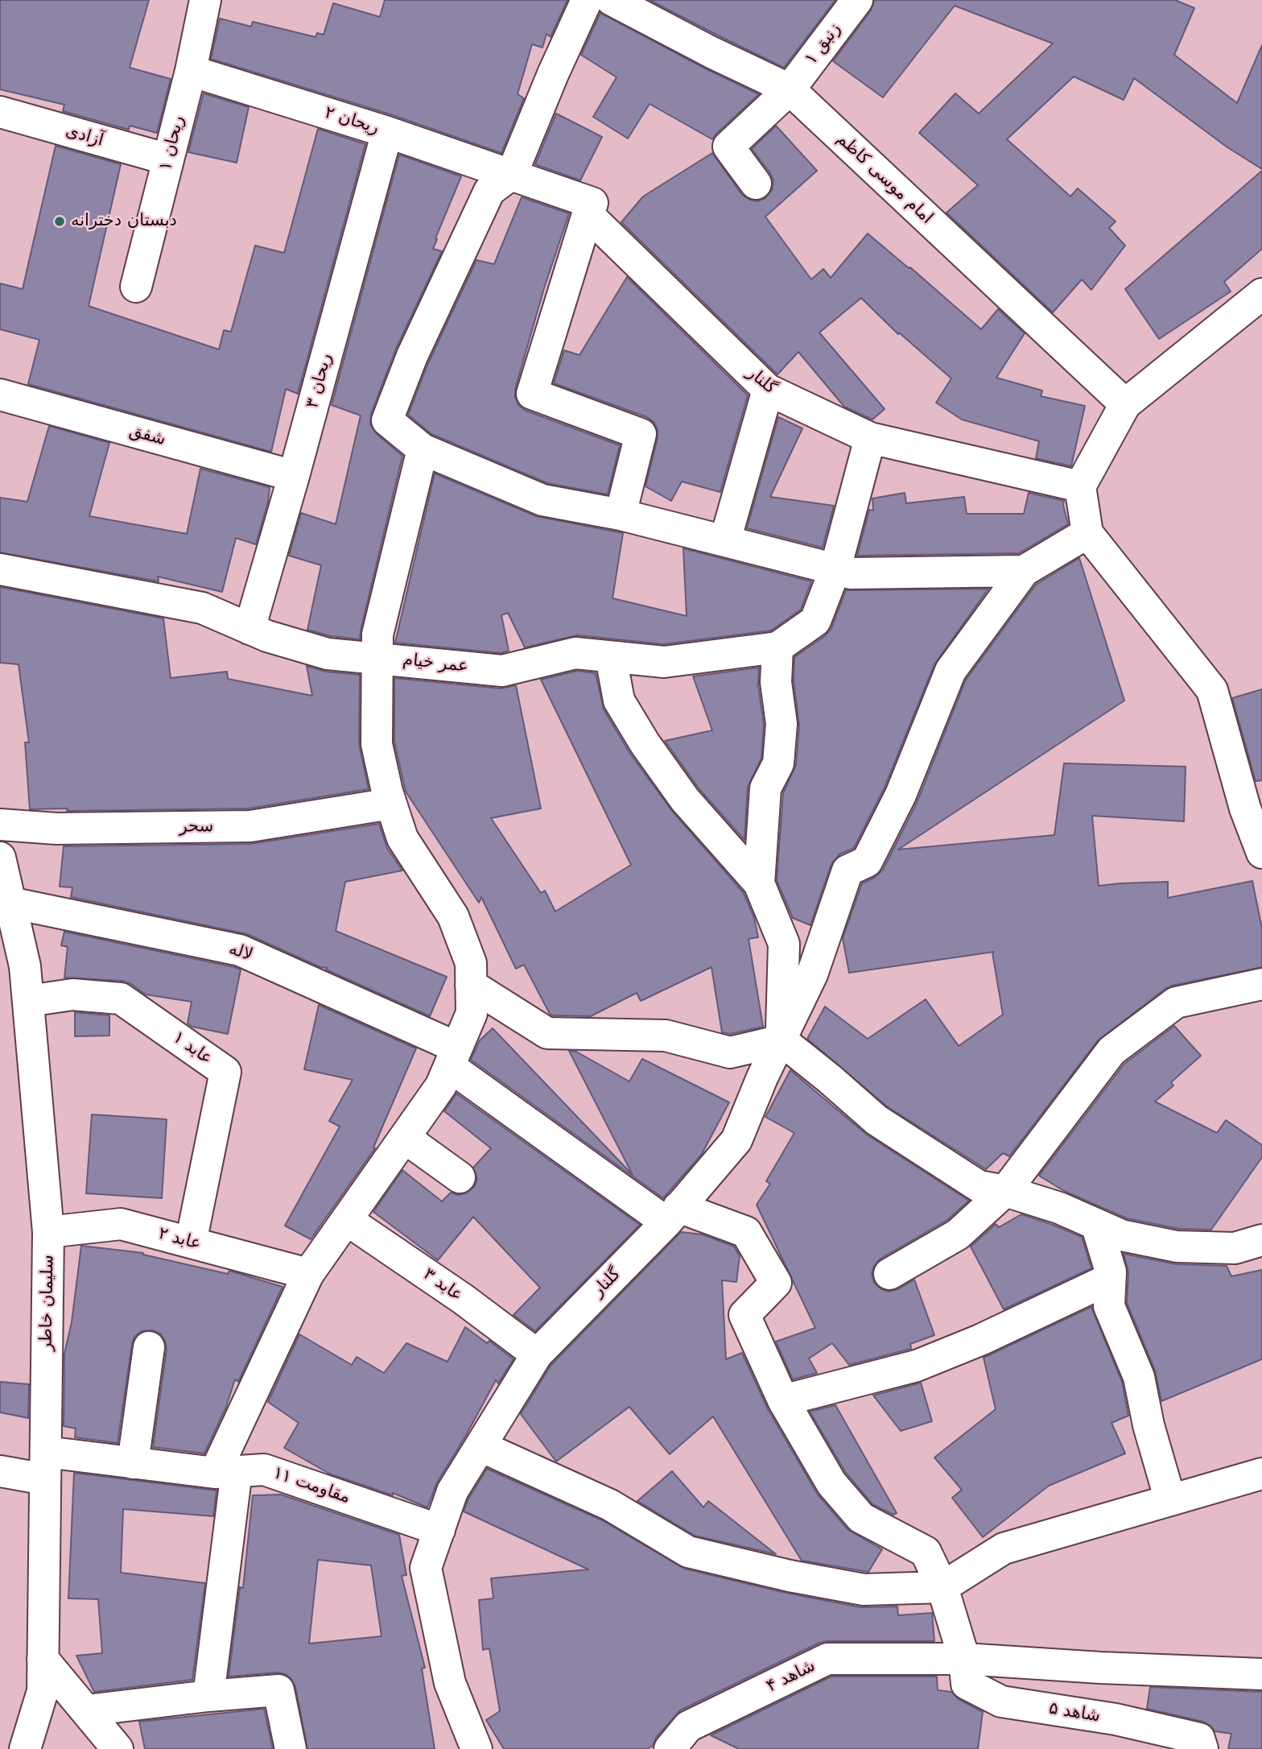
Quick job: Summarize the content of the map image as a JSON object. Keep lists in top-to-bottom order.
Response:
{
  "streets": {
    "street": [
      "زنبق ۱",
      "ریحان ۲",
      "آزادی",
      "ریحان ۱",
      "امام موسی کاظم",
      "ریحان ۳",
      "گلنار",
      "شفق",
      "عمر خیام",
      "سحر",
      "لاله",
      "عابد ۱",
      "عابد ۲",
      "عابد ۳",
      "سلیمان خاطر",
      "مقاومت ۱۱",
      "شاهد ۴",
      "شاهد ۵"
    ]
  },
  "crossings": [
    ["زنبق ۱", "امام موسی کاظم"],
    ["ریحان ۲", "ریحان ۱"],
    ["ریحان ۲", "ریحان ۳"],
    ["ریحان ۲", "گلنار"],
    ["آزادی", "ریحان ۱"],
    ["ریحان ۳", "شفق"],
    ["ریحان ۳", "عمر خیام"],
    ["گلنار", "عمر خیام"],
    ["گلنار", "لاله"],
    ["گلنار", "عابد ۳"],
    ["گلنار", "مقاومت ۱۱"],
    ["لاله", "سلیمان خاطر"],
    ["عابد ۱", "عابد ۲"],
    ["عابد ۱", "سلیمان خاطر"],
    ["عابد ۲", "سلیمان خاطر"],
    ["سلیمان خاطر", "مقاومت ۱۱"],
    ["شاهد ۴", "شاهد ۵"]
  ],
  "places": ["دبستان دخترانه"]
}
